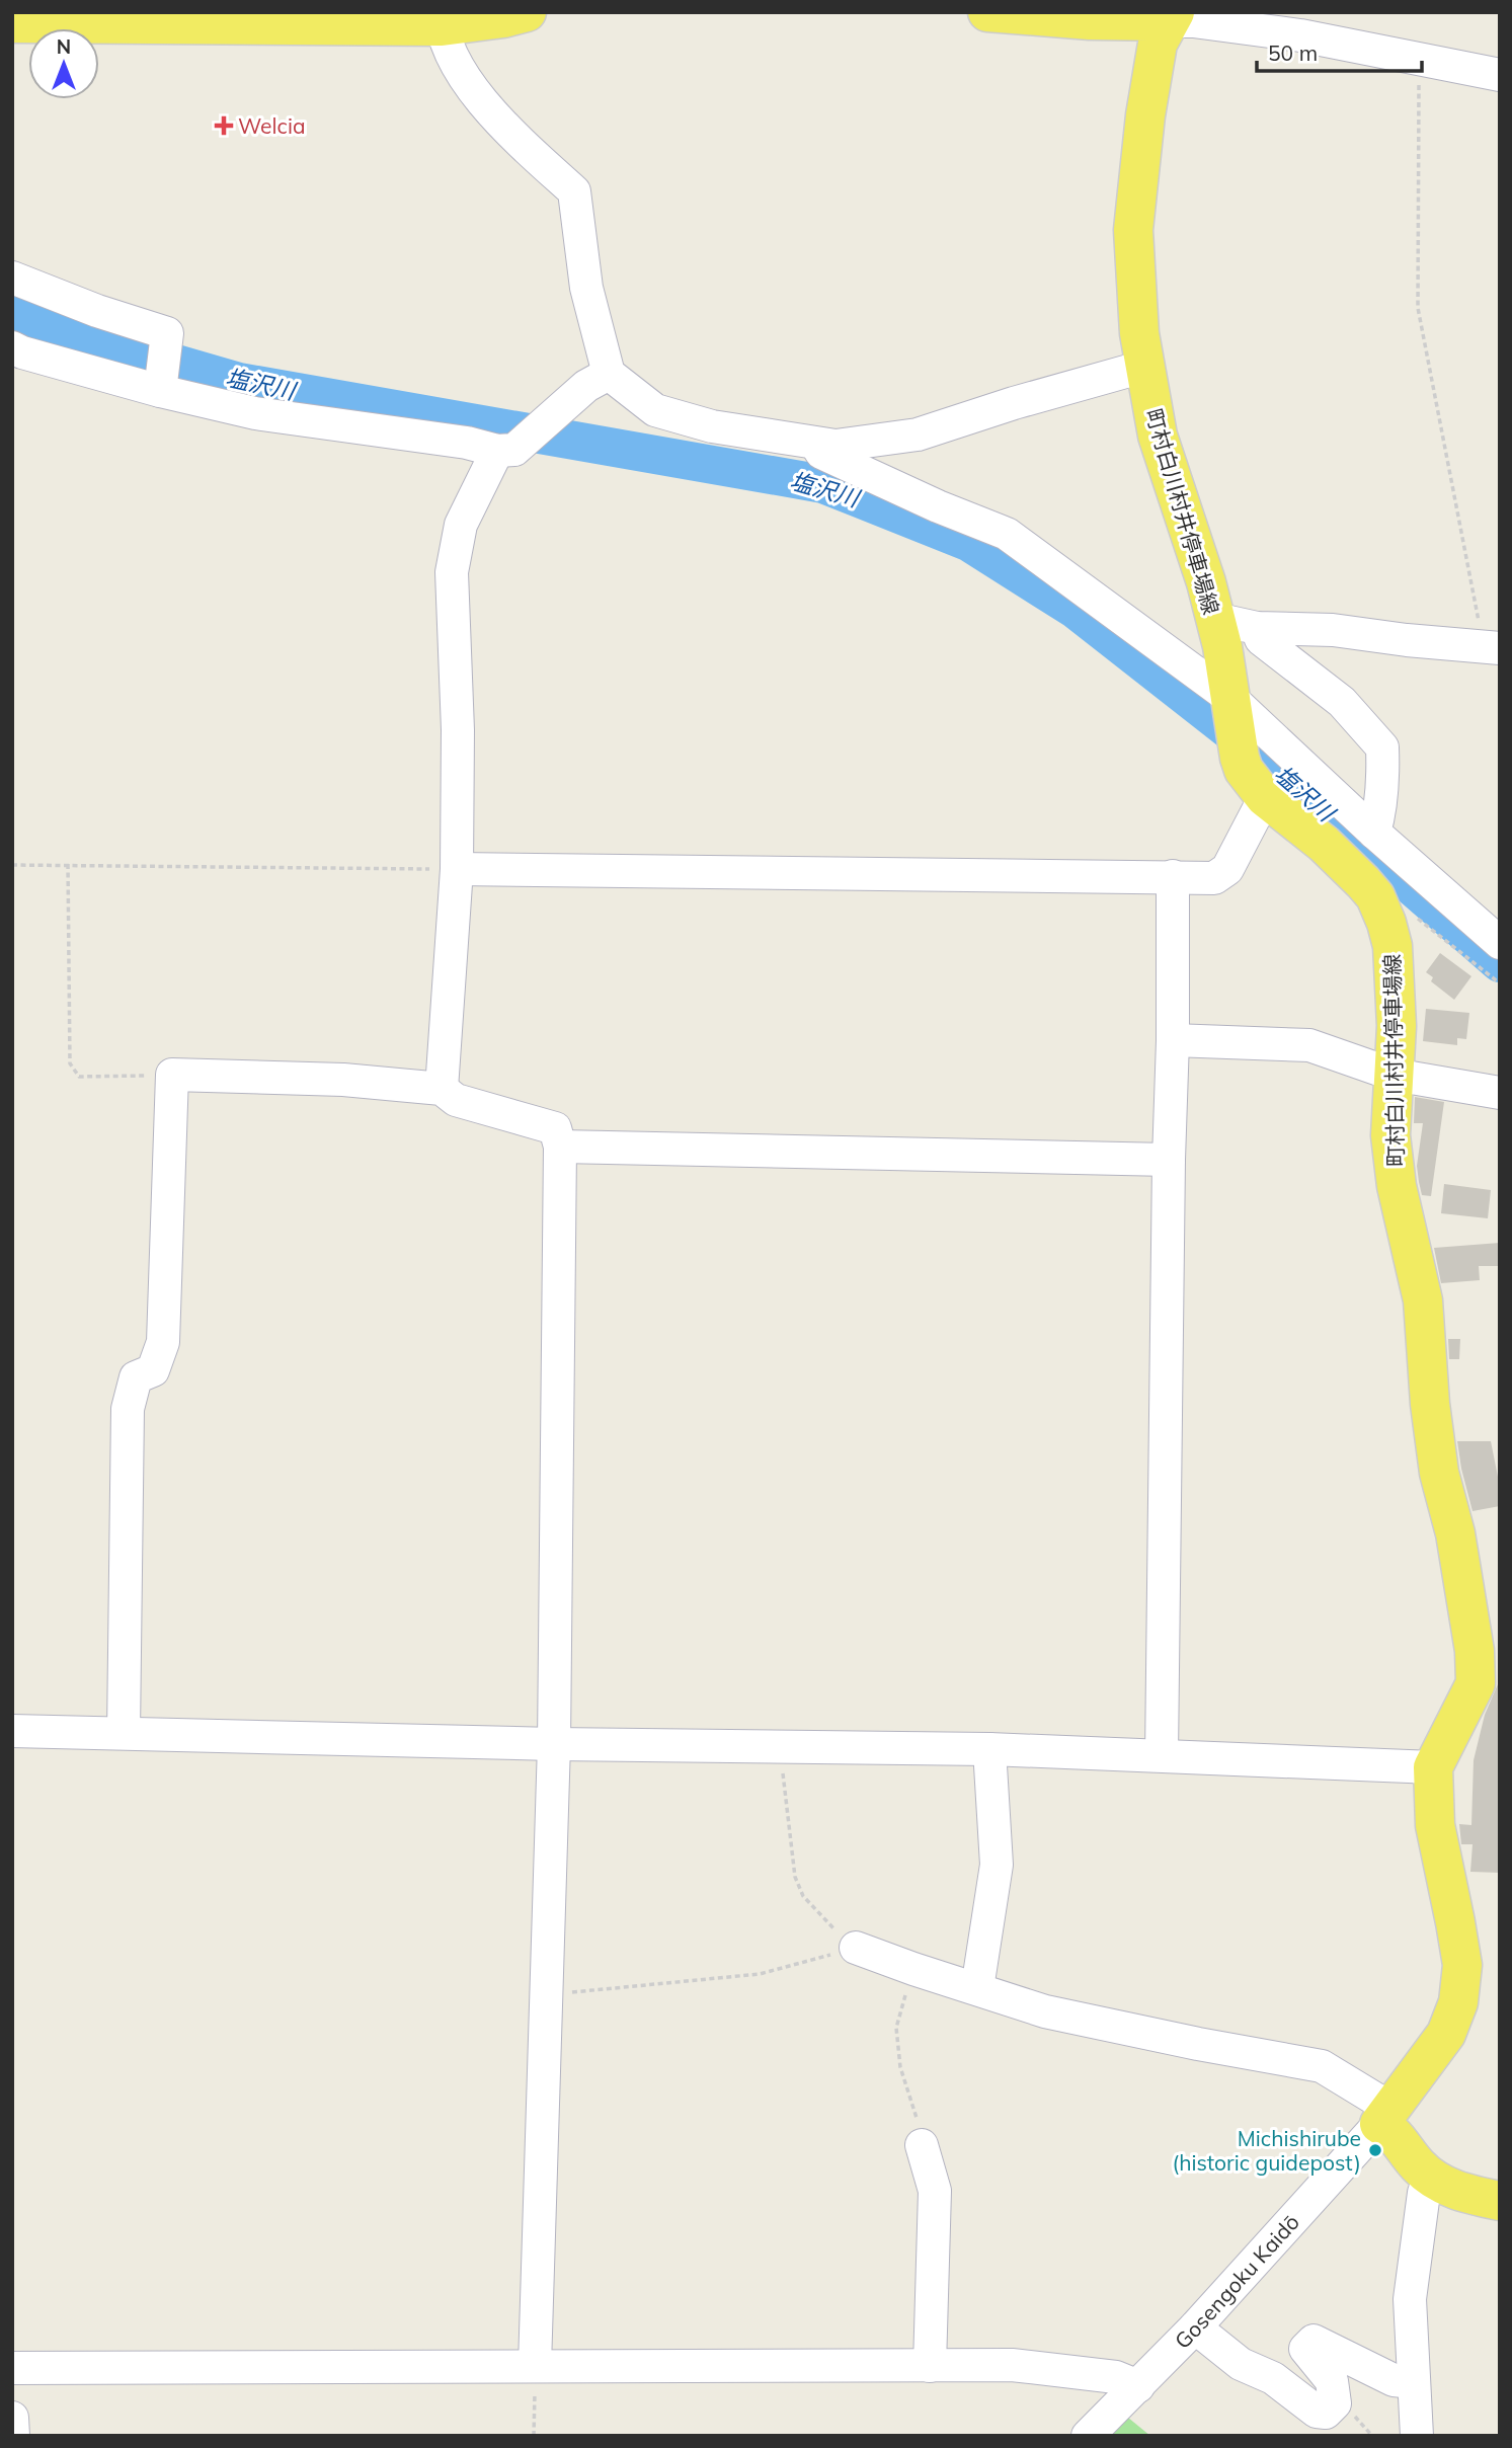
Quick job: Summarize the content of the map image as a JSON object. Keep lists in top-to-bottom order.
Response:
{
  "streets": {
    "main road": ["町村白川村井停車場線"],
    "street": ["Gosengoku Kaidō"]
  },
  "crossings": [
    ["町村白川村井停車場線", "Gosengoku Kaidō"]
  ],
  "water": ["塩沢川"],
  "places": {
    "health": ["Welcia"],
    "other": ["Michishirube (historic guidepost)"]
  },
  "scale_bar": "50 m",
  "north": "top"
}
